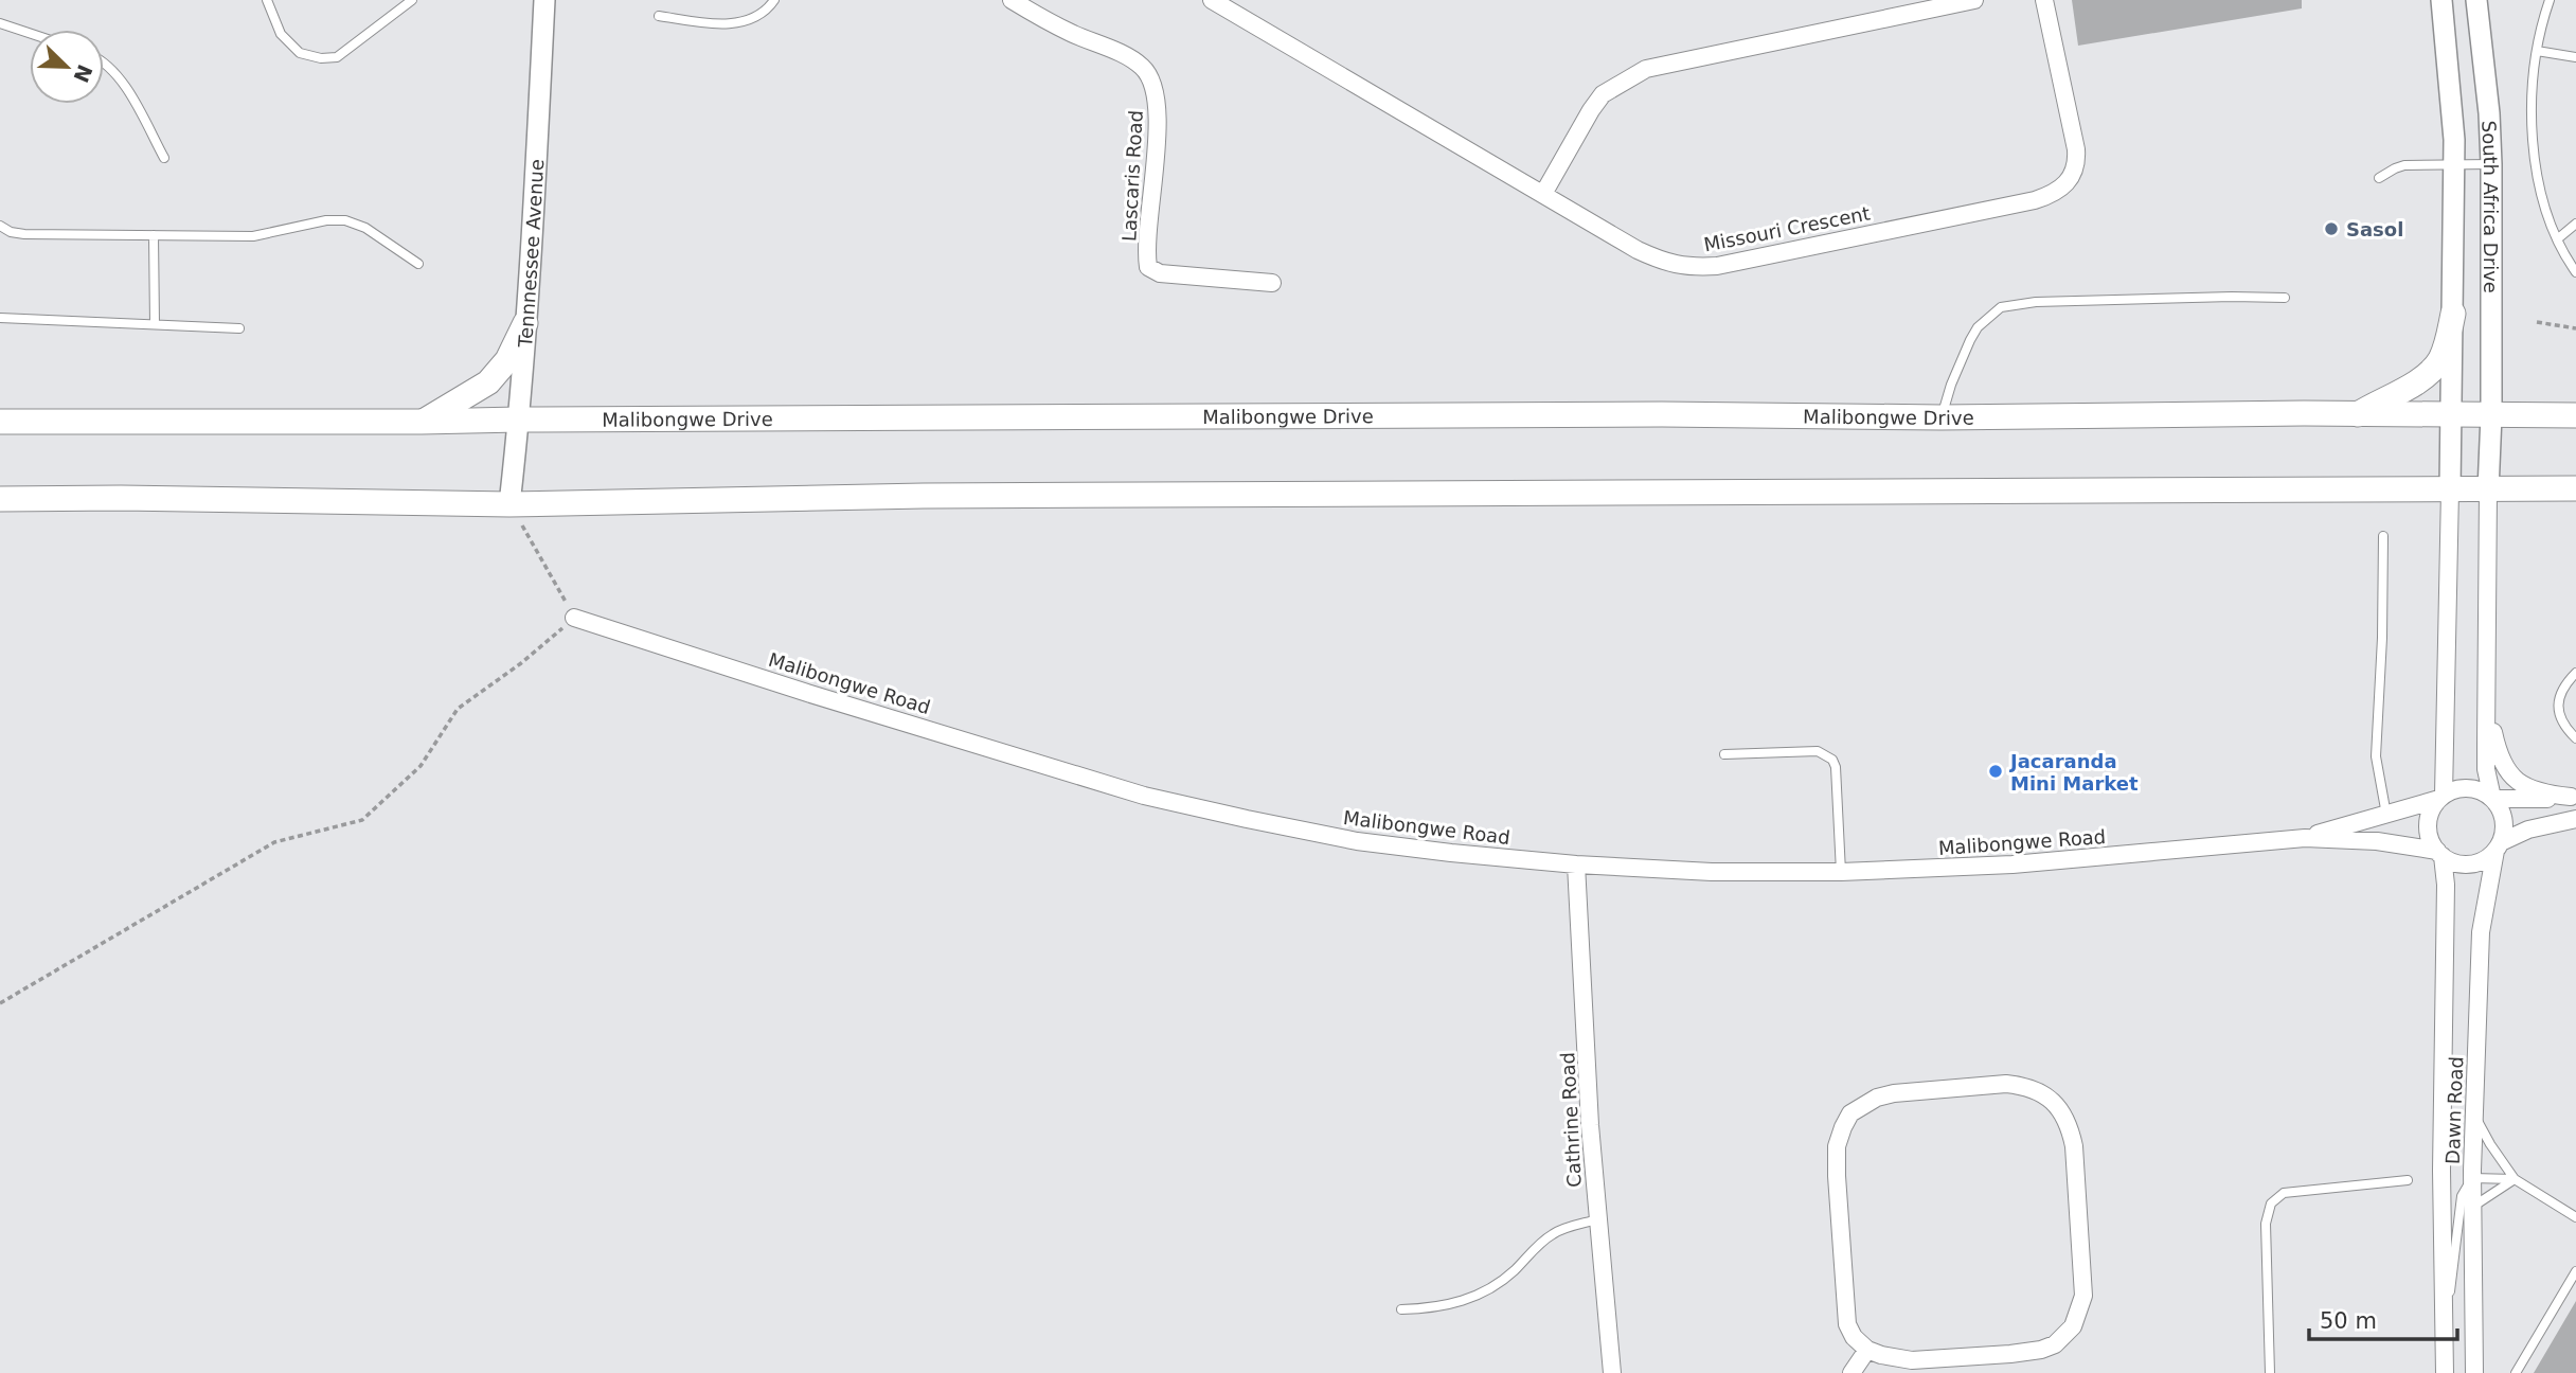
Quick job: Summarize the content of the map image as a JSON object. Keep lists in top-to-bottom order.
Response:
{
  "streets": {
    "main road": ["Malibongwe Drive"],
    "street": [
      "Lascaris Road",
      "South Africa Drive",
      "Missouri Crescent",
      "Tennnessee Avenue",
      "Malibongwe Road",
      "Dawn Road",
      "Cathrine Road"
    ]
  },
  "crossings": [
    ["South Africa Drive", "Malibongwe Drive"],
    ["Tennnessee Avenue", "Malibongwe Drive"],
    ["Malibongwe Road", "Dawn Road"],
    ["Malibongwe Road", "Cathrine Road"]
  ],
  "places": ["Sasol", "Jacaranda Mini Market"],
  "scale_bar": "50 m",
  "north": "bottom right"
}
